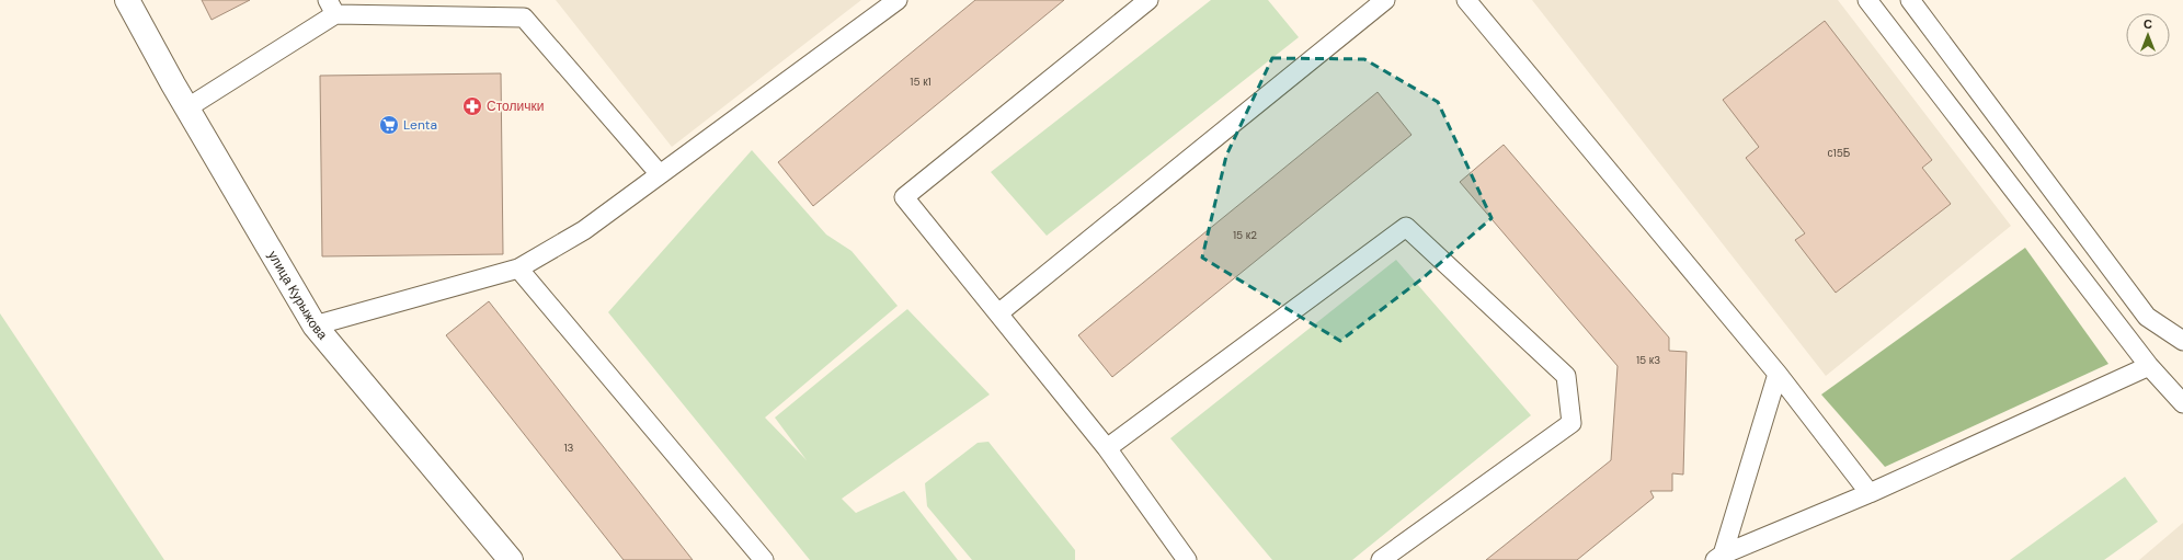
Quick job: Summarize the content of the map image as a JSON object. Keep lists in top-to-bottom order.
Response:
{
  "streets": {
    "street": ["улица Курыжова"]
  },
  "places": {
    "pharmacy": ["Столички"],
    "supermarket": ["Lenta"]
  },
  "house_numbers": [
    "15 к1",
    "с15Б",
    "15 к2",
    "15 к3",
    "13"
  ],
  "north": "top"
}
